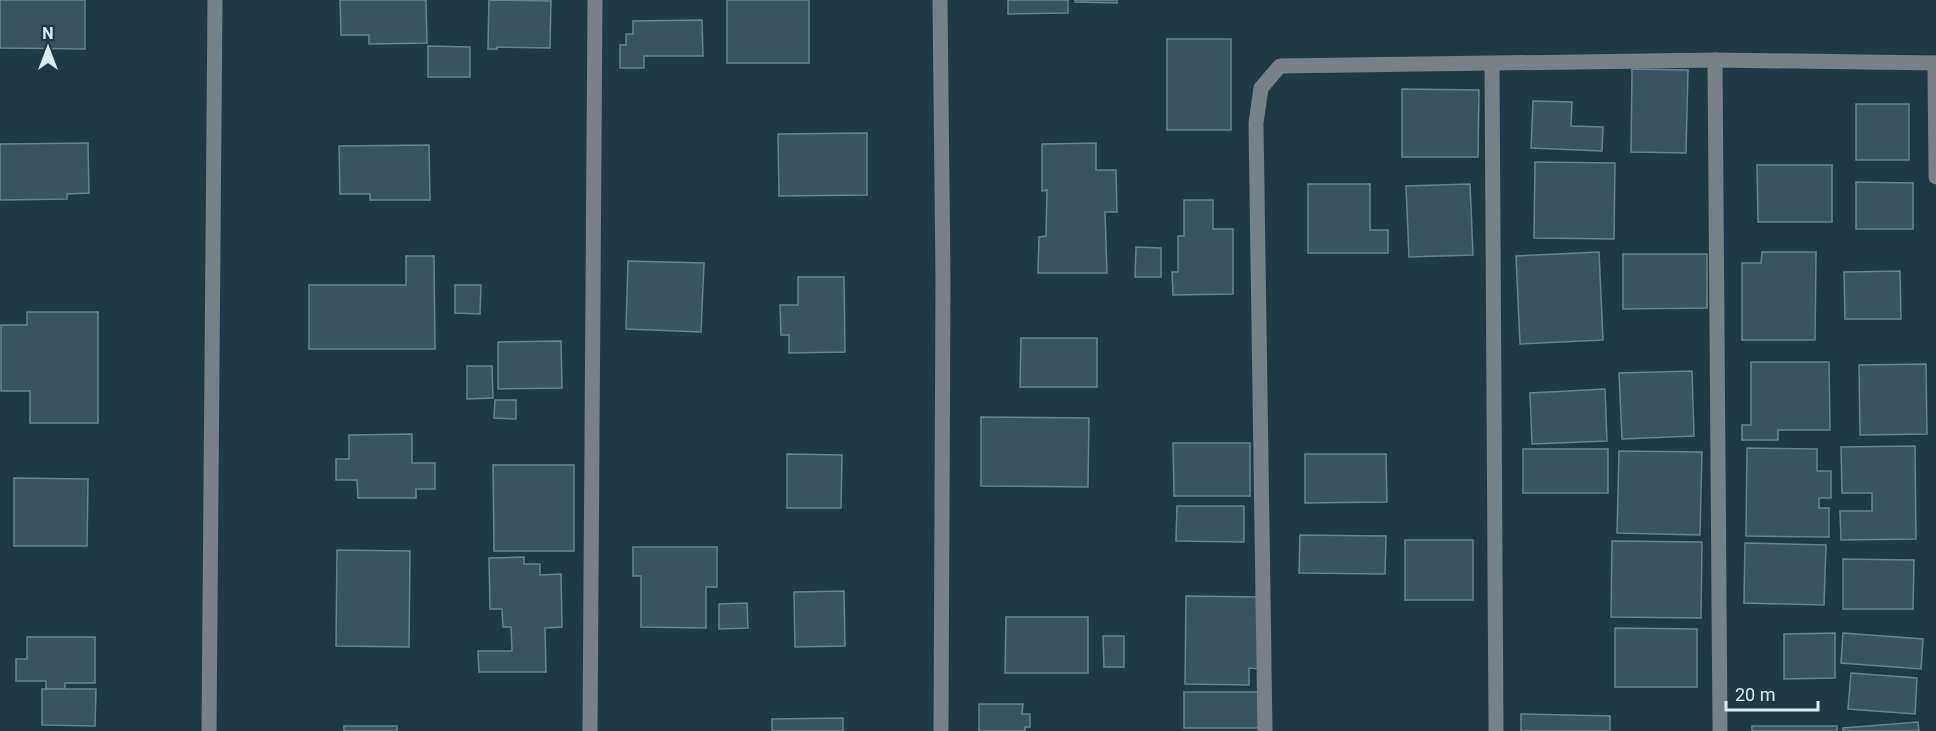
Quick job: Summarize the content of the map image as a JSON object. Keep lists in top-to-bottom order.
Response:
{
  "scale_bar": "20 m",
  "north": "top"
}
